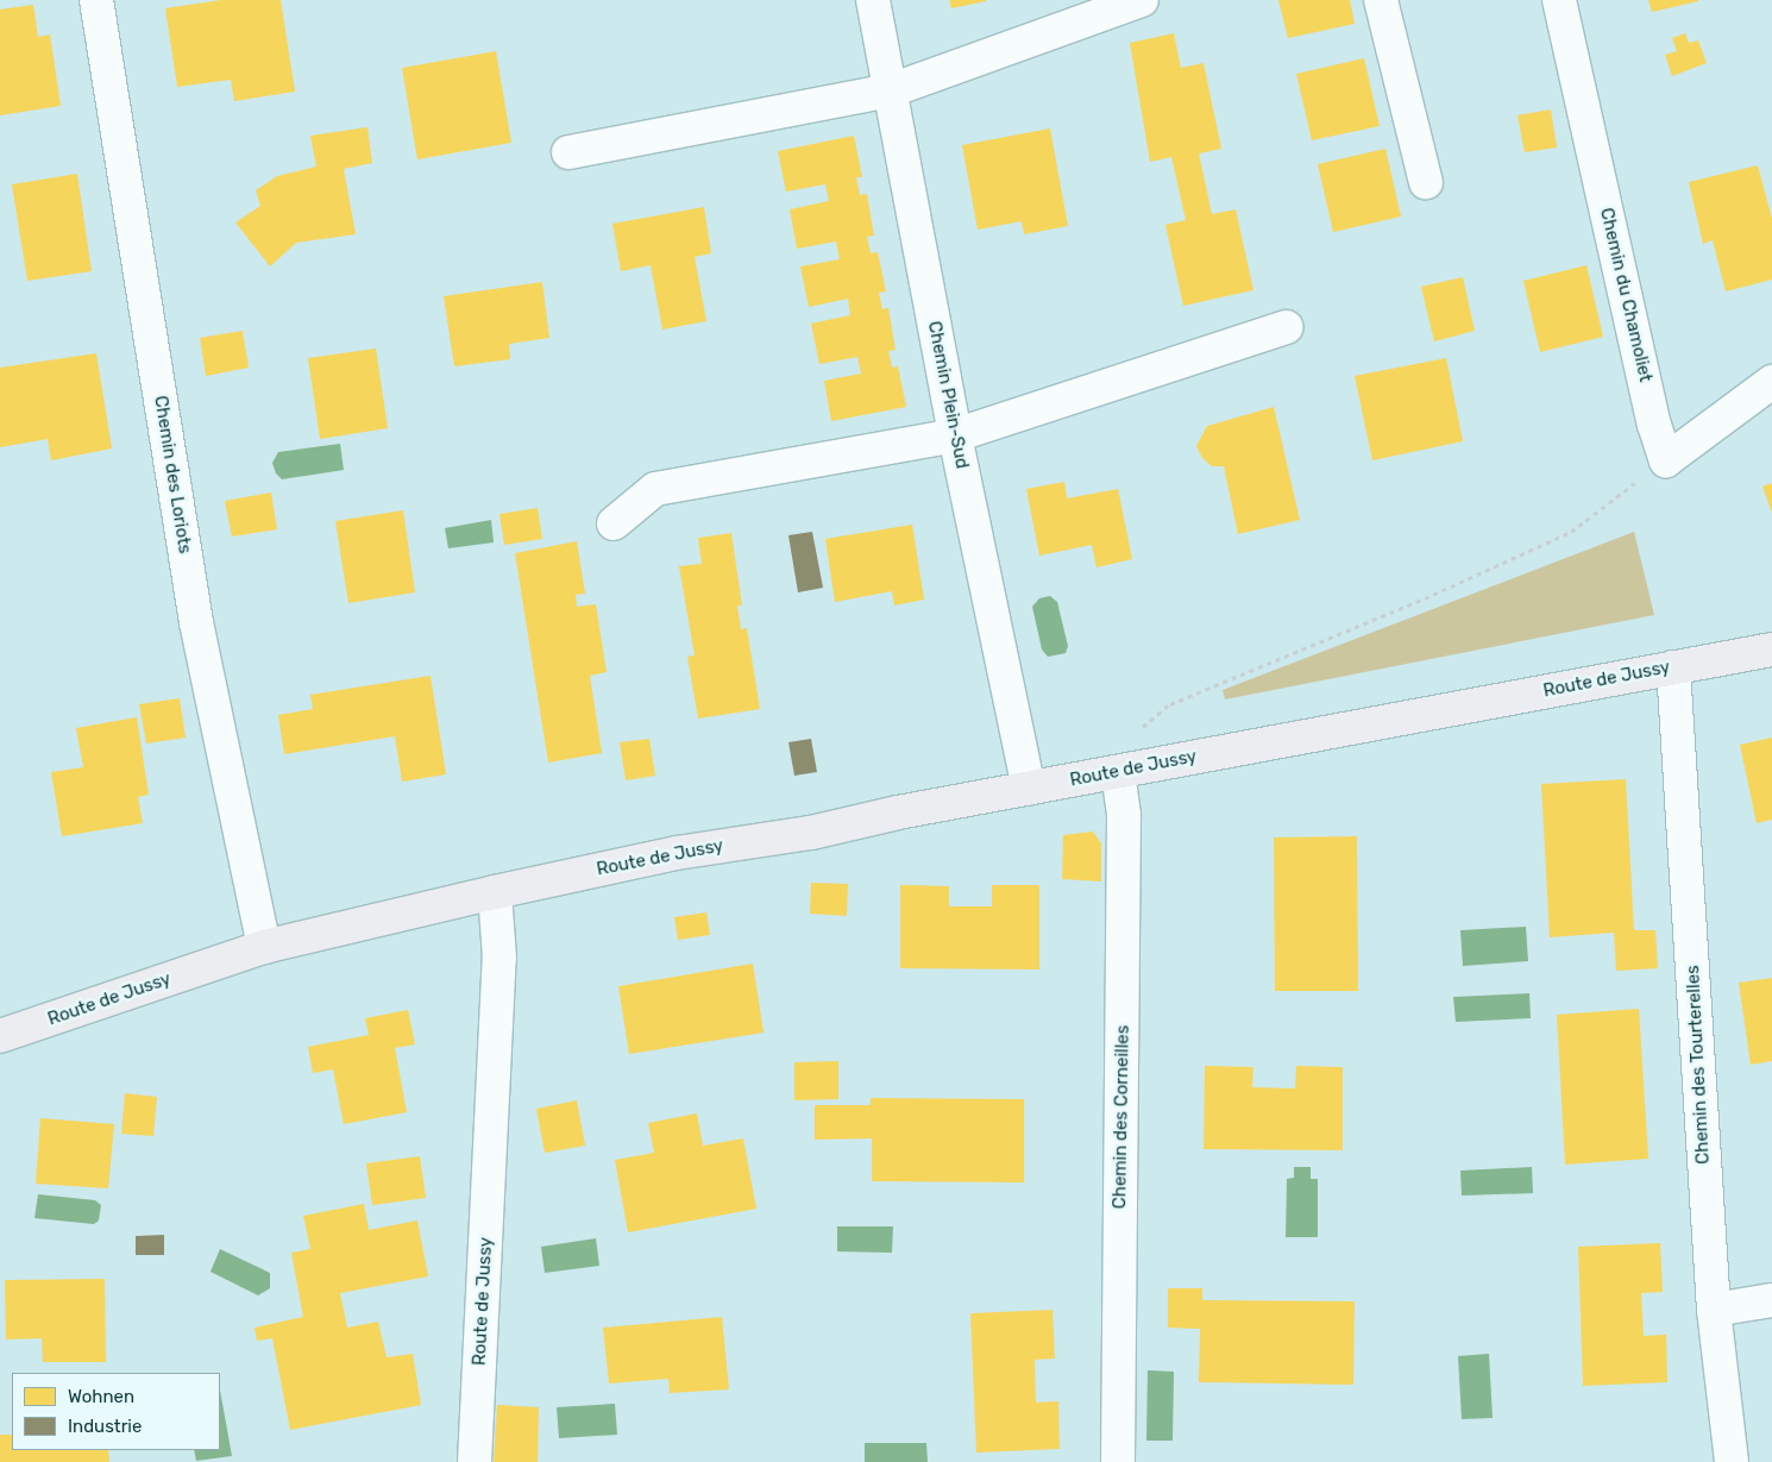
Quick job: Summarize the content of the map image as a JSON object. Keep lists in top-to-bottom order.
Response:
{
  "streets": {
    "main road": ["Route de Jussy"],
    "street": [
      "Chemin du Chamoliet",
      "Chemin Plein-Sud",
      "Chemin des Loriots",
      "Chemin des Tourterelles",
      "Chemin des Corneilles"
    ]
  },
  "crossings": [
    ["Chemin Plein-Sud", "Route de Jussy"],
    ["Chemin des Loriots", "Route de Jussy"],
    ["Route de Jussy", "Chemin des Tourterelles"],
    ["Route de Jussy", "Chemin des Corneilles"]
  ],
  "legend": ["Wohnen", "Industrie"]
}
